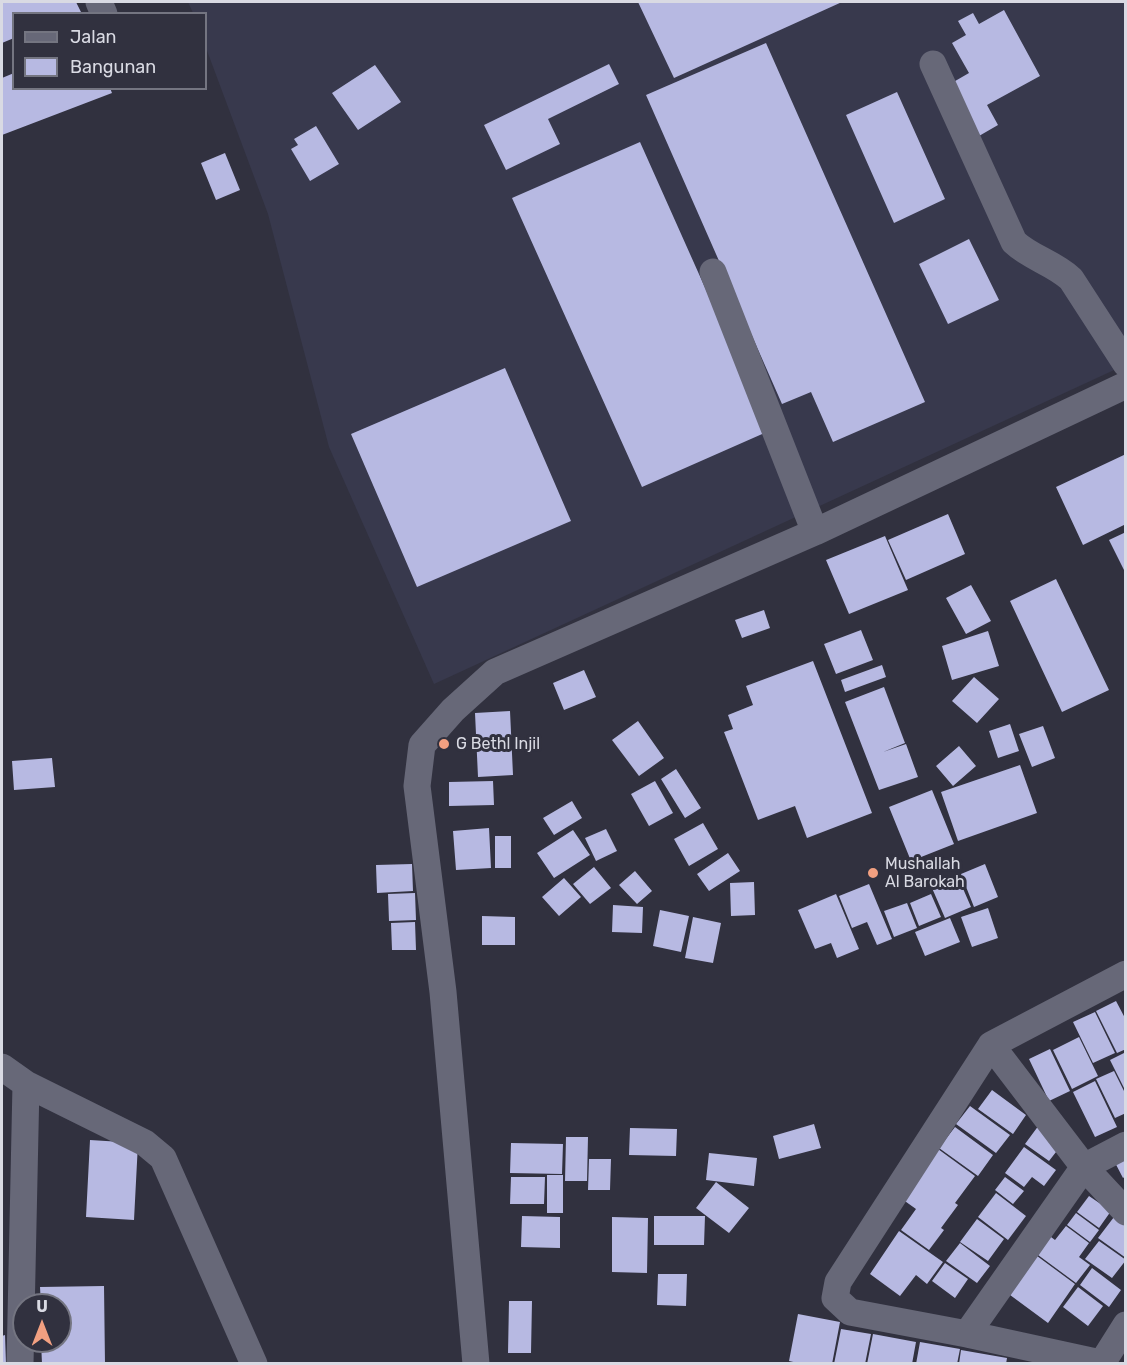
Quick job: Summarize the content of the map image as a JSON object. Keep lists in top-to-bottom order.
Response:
{
  "places": ["G Bethl Injil", "Mushallah Al Barokah"],
  "legend": ["Jalan", "Bangunan"],
  "north": "top"
}
